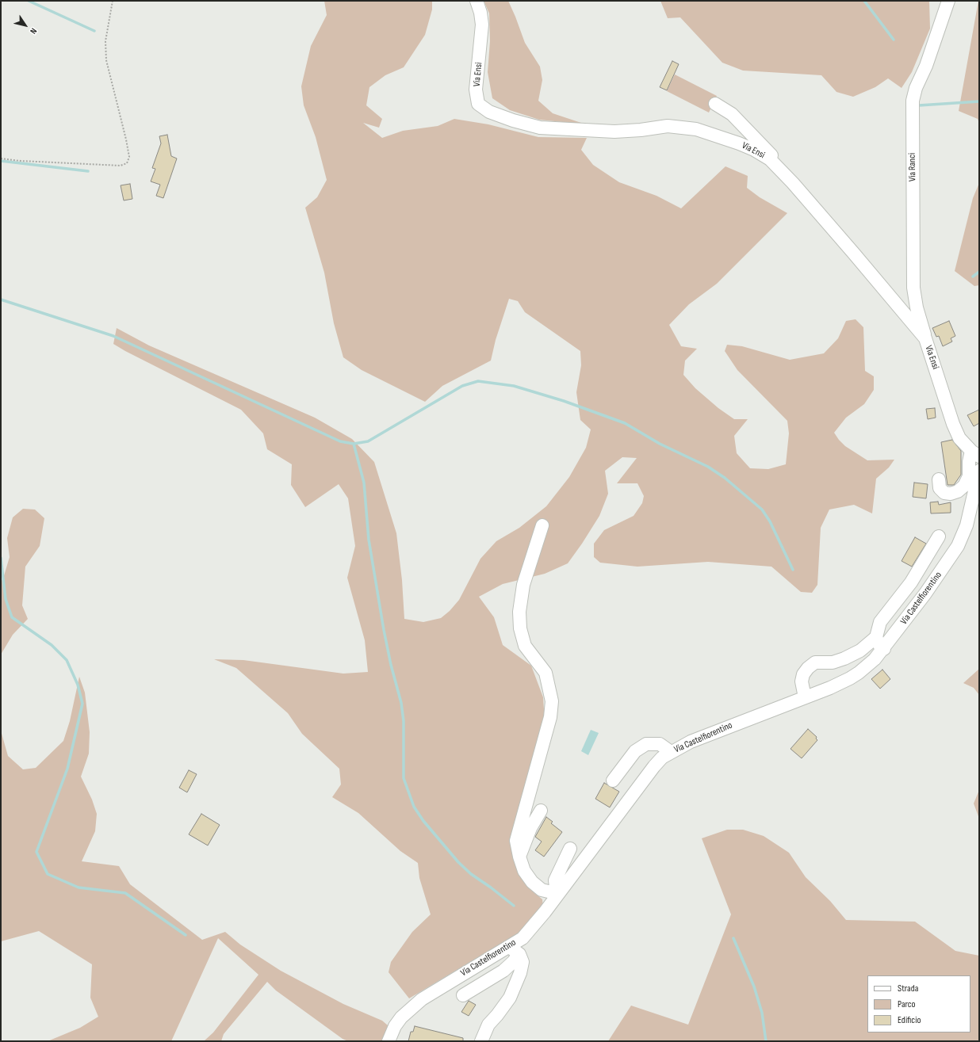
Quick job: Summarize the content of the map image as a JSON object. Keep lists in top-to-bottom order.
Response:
{
  "streets": {
    "street": ["Via Ensi", "Via Ranci", "Via Castelfiorentino"]
  },
  "crossings": [
    ["Via Ensi", "Via Ranci"]
  ],
  "legend": ["Strada", "Parco", "Edificio"],
  "north": "bottom right"
}
